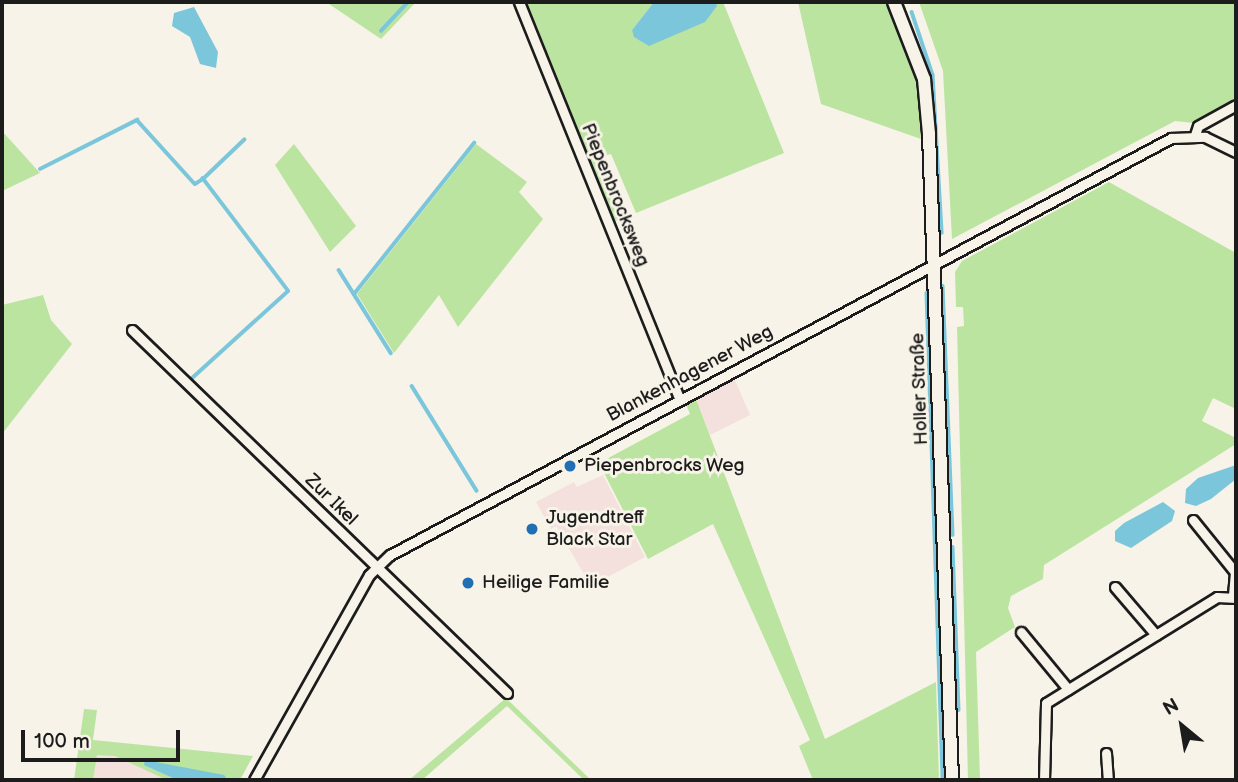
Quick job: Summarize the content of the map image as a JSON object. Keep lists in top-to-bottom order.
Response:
{
  "streets": {
    "street": [
      "Piepenbrocksweg",
      "Blankenhagener Weg",
      "Holler Straße",
      "Zur Ikel"
    ]
  },
  "crossings": [
    ["Piepenbrocksweg", "Blankenhagener Weg"],
    ["Blankenhagener Weg", "Holler Straße"],
    ["Blankenhagener Weg", "Zur Ikel"]
  ],
  "places": ["Piepenbrocks Weg", "Jugendtreff Black Star", "Heilige Familie"],
  "scale_bar": "100 m",
  "north": "top left"
}
